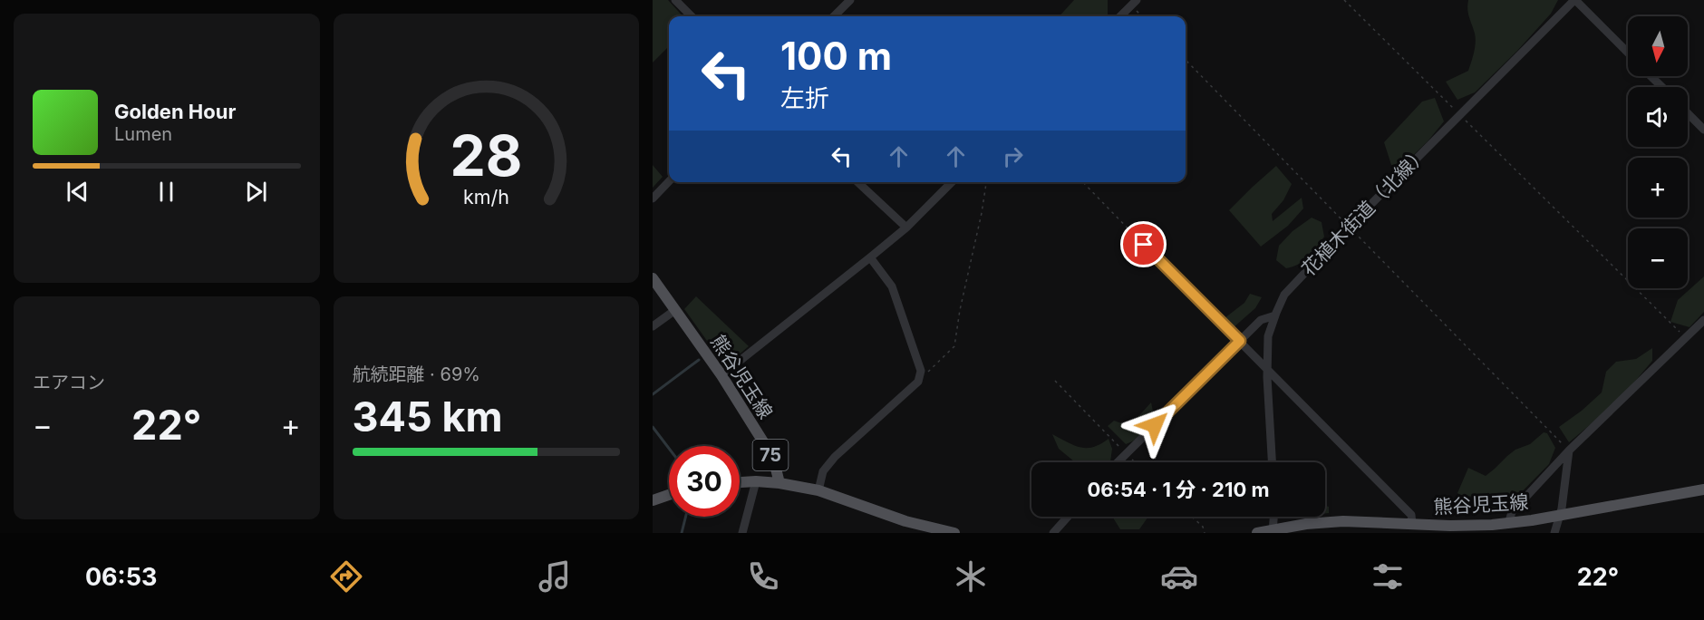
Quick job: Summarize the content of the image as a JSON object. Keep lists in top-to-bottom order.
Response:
{
  "streets": {
    "main road": ["熊谷児玉線", "75"],
    "street": ["花植木街道（北線）"]
  },
  "crossings": [
    ["熊谷児玉線", "75"]
  ],
  "north": "bottom",
  "page": {
    "map_buttons": ["+", "−"],
    "turn": ["100 m", "左折"],
    "song": ["Golden Hour", "Lumen"],
    "tile": [
      "エアコン",
      ["航続距離 · 69%", "345 km"]
    ],
    "heat": ["−", "22°", "+"],
    "limit": "30",
    "trip": "06:54 · 1 分 · 210 m",
    "tabs": ["06:53", "22°"],
    "gauge": ["28", "km/h"]
  }
}
